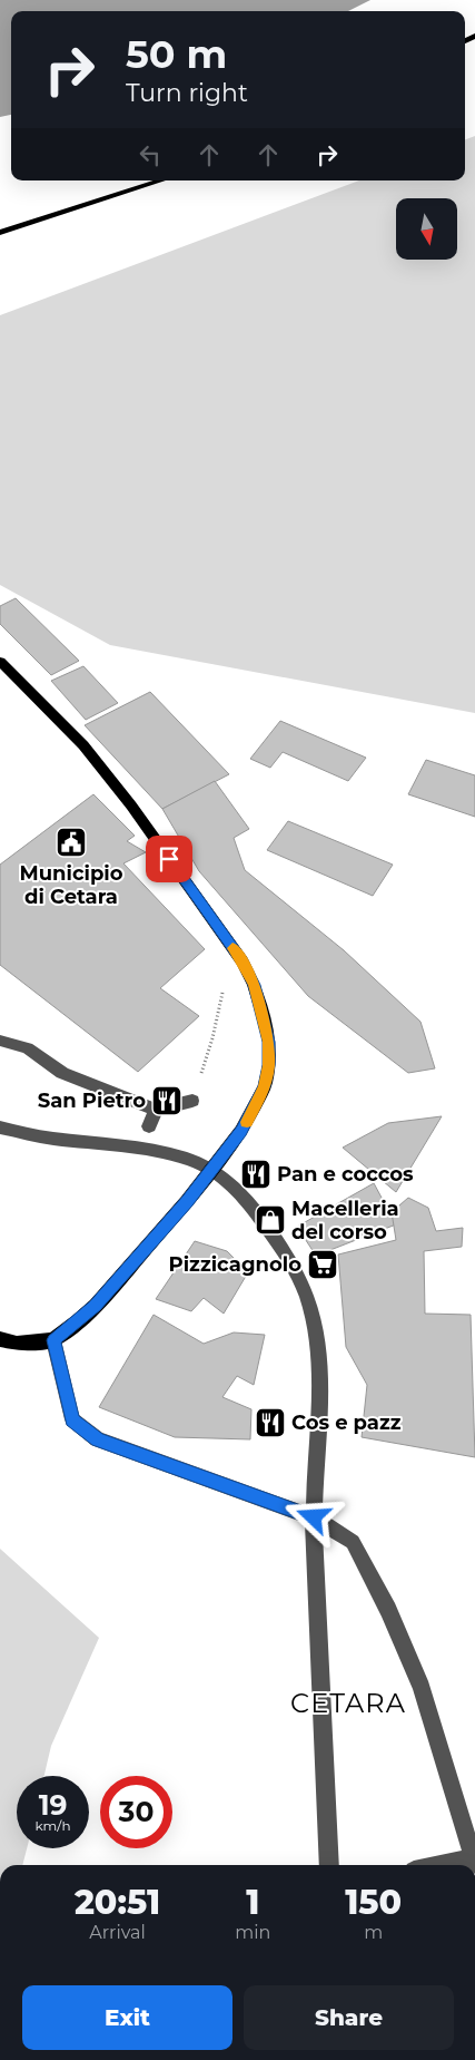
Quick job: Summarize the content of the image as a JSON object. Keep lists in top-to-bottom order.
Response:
{
  "districts": ["CETARA"],
  "places": {
    "public building": ["Municipio di Cetara"],
    "restaurant": ["San Pietro", "Pan e coccos", "Cos e pazz"],
    "shop": ["Macelleria del corso"],
    "supermarket": ["Pizzicagnolo"]
  },
  "north": "bottom",
  "page": {
    "turn": ["50 m", "Turn right"],
    "speed": "19 km/h",
    "limit": "30",
    "eta": [
      "20:51",
      "Arrival",
      "1",
      "min",
      "150",
      "m"
    ],
    "buttons": ["Exit", "Share"]
  }
}
